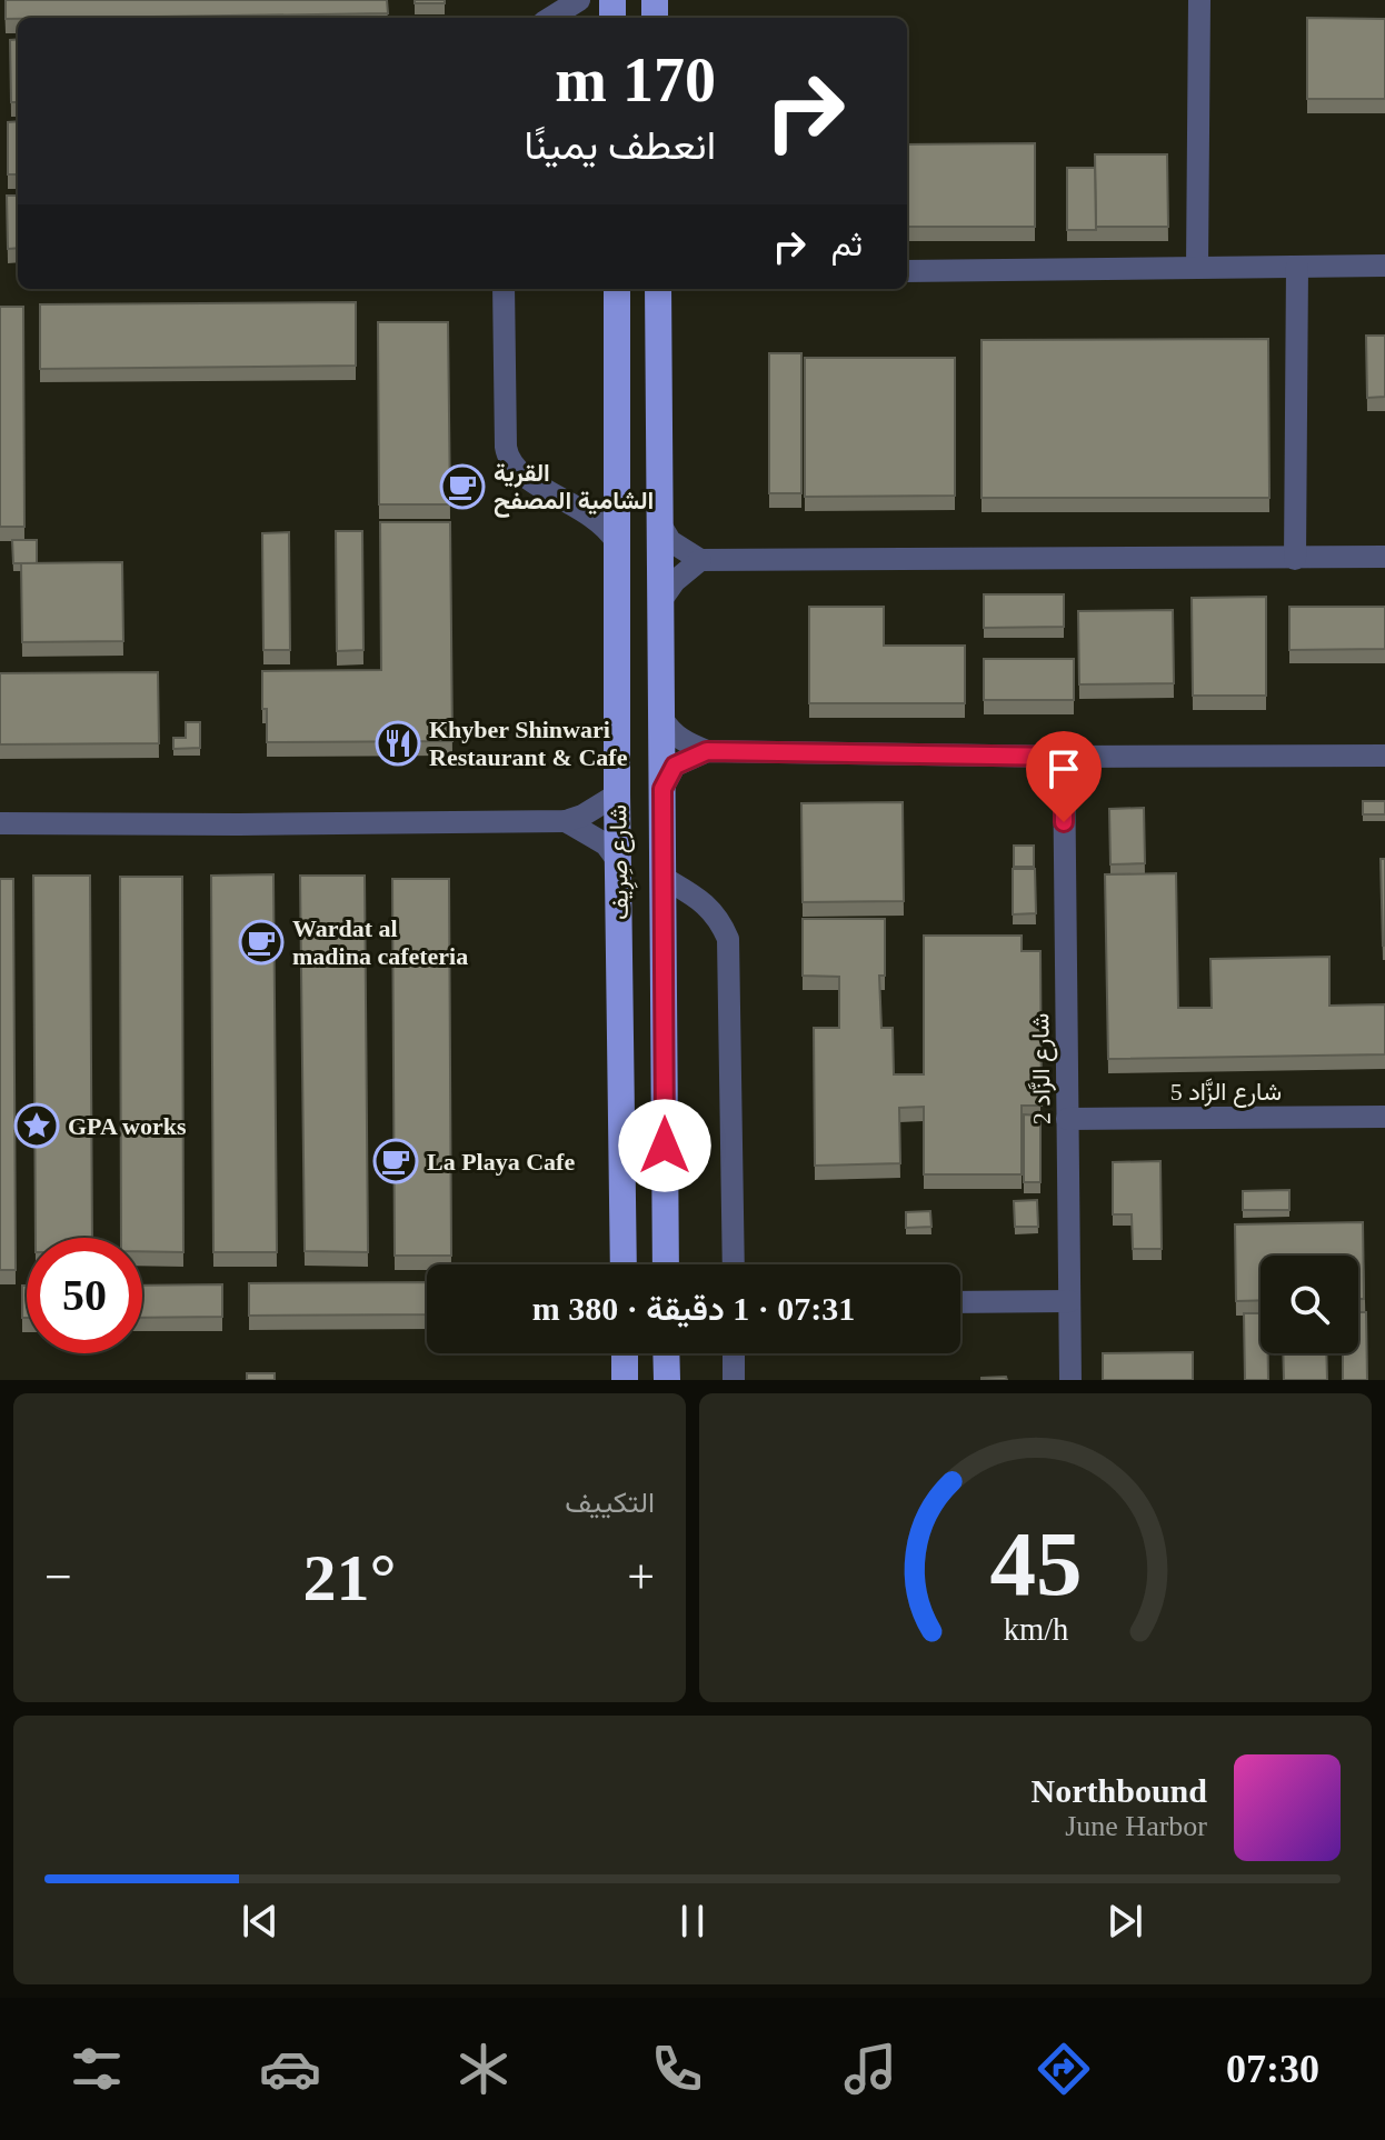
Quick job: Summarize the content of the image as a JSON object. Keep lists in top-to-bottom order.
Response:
{
  "streets": {
    "main road": ["شارع صِرِيف"],
    "street": ["شارع الزَّاد 2", "شارع الزَّاد 5"]
  },
  "crossings": [
    ["شارع الزَّاد 2", "شارع الزَّاد 5"]
  ],
  "places": {
    "cafe": ["القرية الشامية المصفح", "Wardat al madina cafeteria", "La Playa Cafe"],
    "restaurant": ["Khyber Shinwari Restaurant & Cafe"],
    "place": ["GPA works"]
  },
  "page": {
    "turn": ["170 m", "انعطف يمينًا"],
    "then": "ثم",
    "limit": "50",
    "trip": "07:31 · 1 دقيقة · 380 m",
    "tile": "التكييف",
    "heat": ["−", "21°", "+"],
    "song": ["Northbound", "June Harbor"],
    "tabs": "07:30",
    "gauge": ["45", "km/h"]
  }
}
